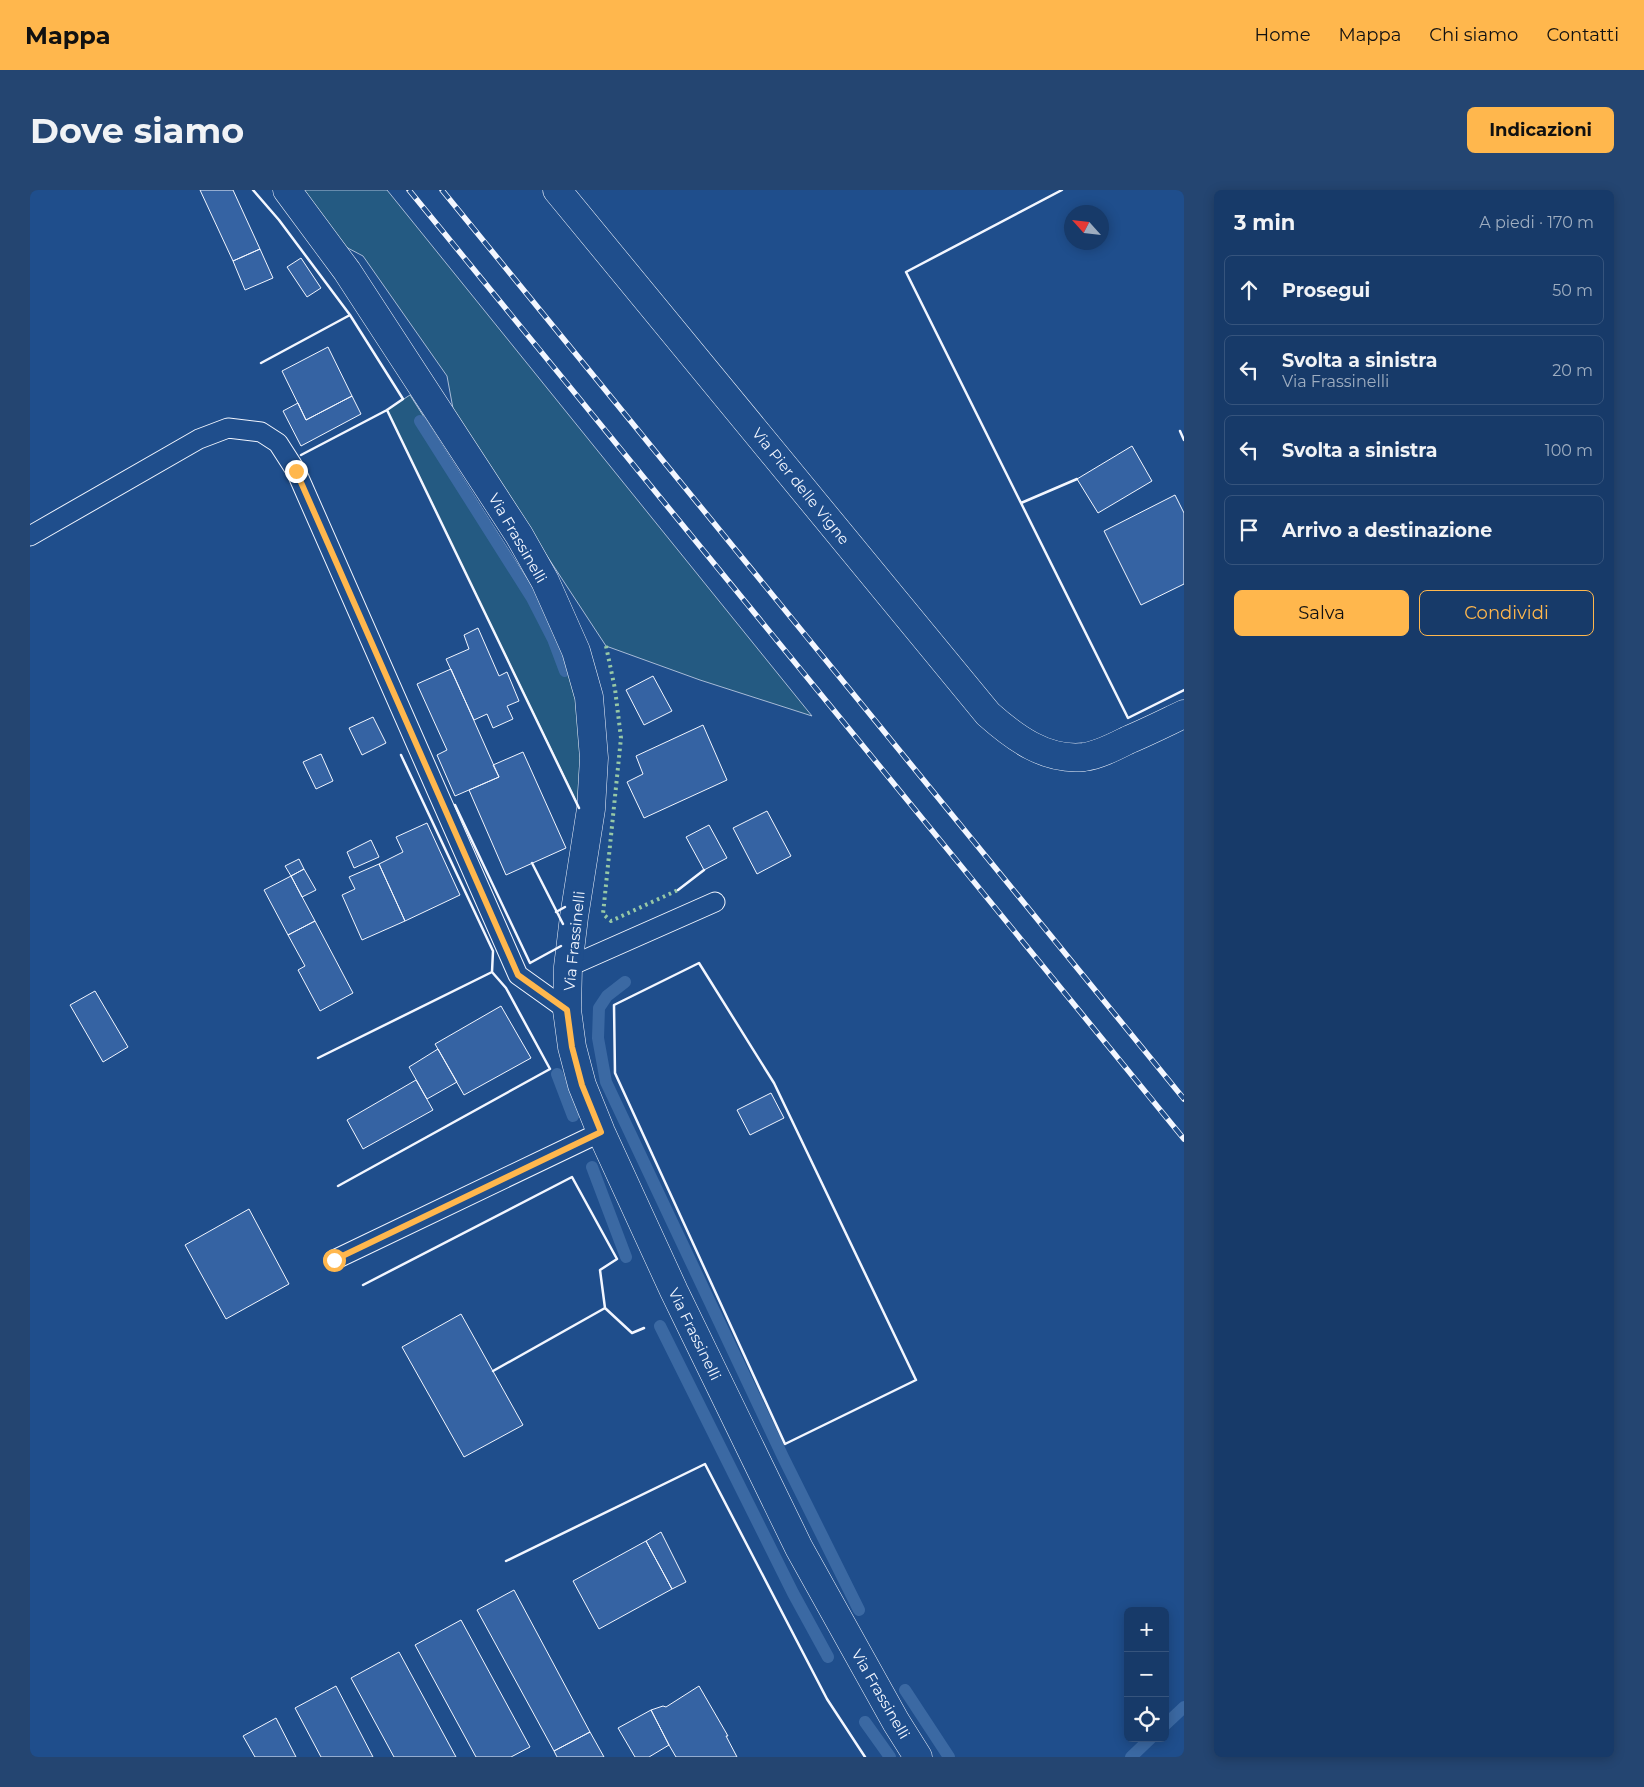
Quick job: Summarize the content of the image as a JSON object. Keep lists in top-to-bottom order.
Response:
{
  "streets": {
    "street": ["Via Pier delle Vigne", "Via Frassinelli"]
  },
  "north": "top left",
  "page": {
    "header": "Mappa",
    "nav": [
      "Home",
      "Mappa",
      "Chi siamo",
      "Contatti"
    ],
    "buttons": [
      "Indicazioni",
      ["Salva", "Condividi"]
    ],
    "title": "Dove siamo",
    "heading": ["3 min", "A piedi · 170 m"],
    "list": [
      ["Prosegui", "50 m"],
      ["Svolta a sinistra", "Via Frassinelli", "20 m"],
      ["Svolta a sinistra", "100 m"],
      "Arrivo a destinazione"
    ],
    "map_buttons": ["+", "−"]
  }
}
